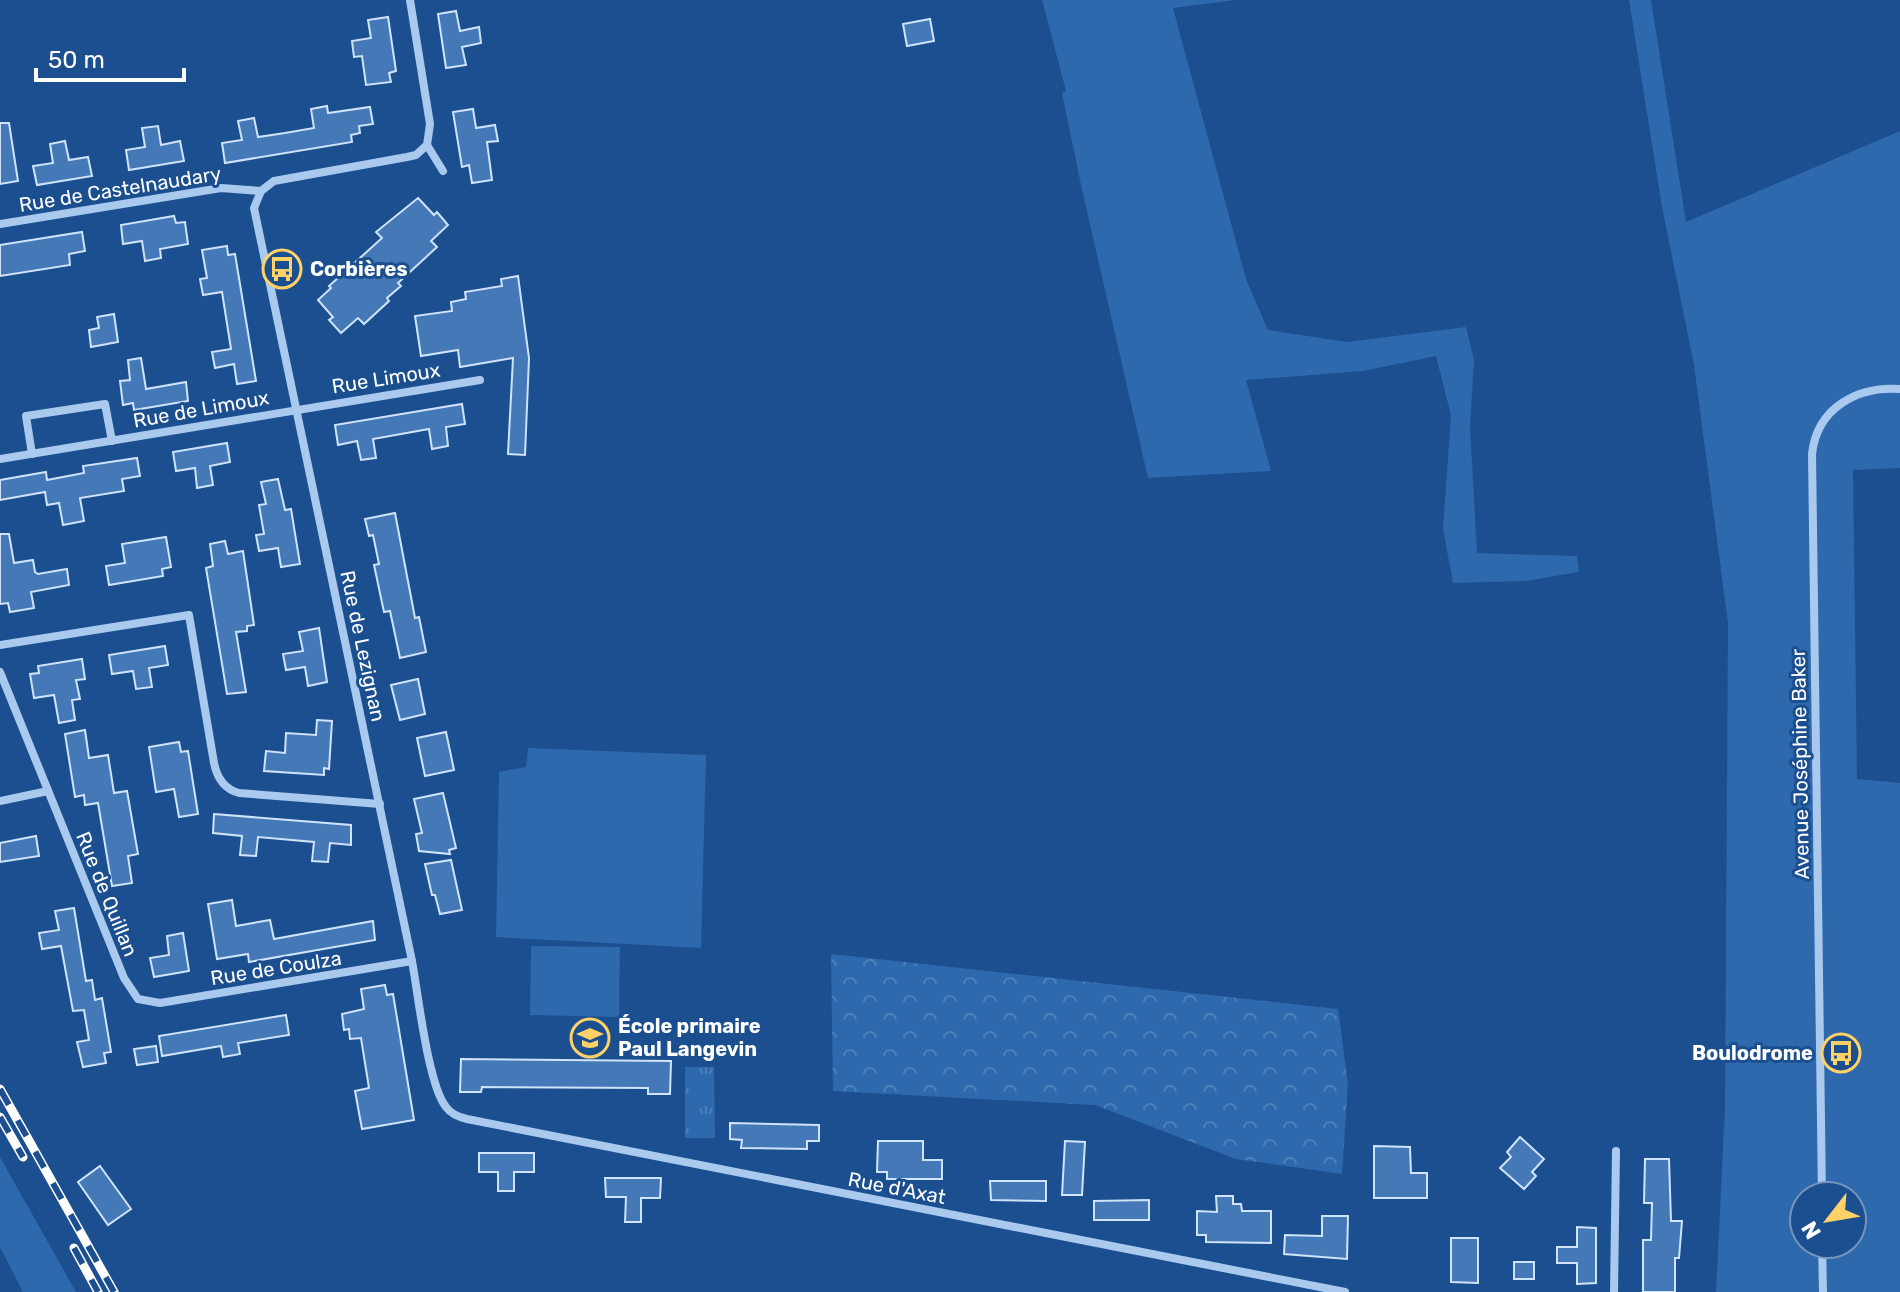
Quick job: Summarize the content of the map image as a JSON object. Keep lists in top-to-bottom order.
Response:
{
  "streets": {
    "street": [
      "Rue de Castelnaudary",
      "Rue Limoux",
      "Rue de Limoux",
      "Rue de Lezignan",
      "Avenue Joséphine Baker",
      "Rue de Quillan",
      "Rue de Coulza",
      "Rue d'Axat"
    ]
  },
  "crossings": [
    ["Rue de Castelnaudary", "Rue de Lezignan"],
    ["Rue Limoux", "Rue de Limoux"],
    ["Rue Limoux", "Rue de Lezignan"],
    ["Rue de Limoux", "Rue de Lezignan"],
    ["Rue de Lezignan", "Rue de Coulza"],
    ["Rue de Lezignan", "Rue d'Axat"],
    ["Rue de Quillan", "Rue de Coulza"]
  ],
  "places": {
    "bus stop": ["Corbières", "Boulodrome"],
    "school or university": ["École primaire Paul Langevin"]
  },
  "scale_bar": "50 m",
  "north": "bottom left"
}
